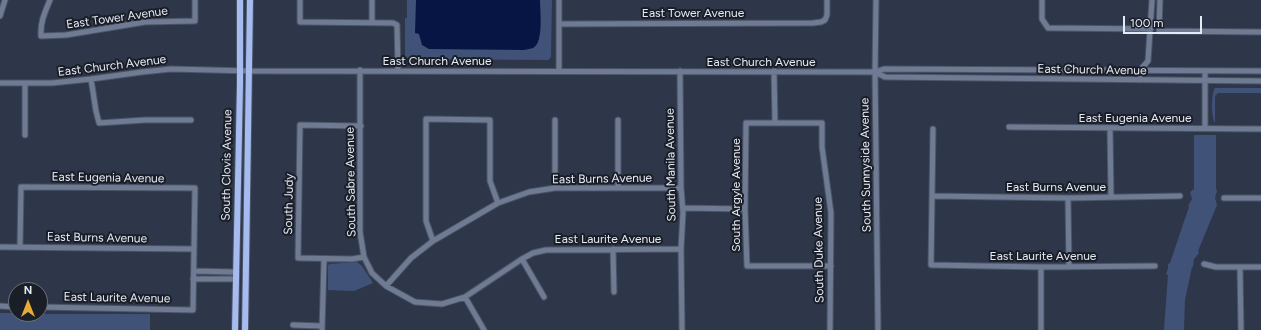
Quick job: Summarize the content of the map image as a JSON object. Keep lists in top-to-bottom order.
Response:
{
  "streets": {
    "main road": ["South Clovis Avenue"],
    "street": [
      "East Tower Avenue",
      "East Church Avenue",
      "East Eugenia Avenue",
      "South Manila Avenue",
      "South Sunnyside Avenue",
      "East Burns Avenue",
      "South Sabre Avenue",
      "South Argyle Avenue",
      "South Judy",
      "East Laurite Avenue",
      "South Duke Avenue"
    ]
  },
  "crossings": [
    ["East Church Avenue", "South Clovis Avenue"],
    ["East Church Avenue", "South Manila Avenue"],
    ["East Church Avenue", "South Sunnyside Avenue"],
    ["East Church Avenue", "South Sabre Avenue"],
    ["East Eugenia Avenue", "East Burns Avenue"],
    ["South Manila Avenue", "East Burns Avenue"],
    ["South Manila Avenue", "East Laurite Avenue"],
    ["East Burns Avenue", "South Sabre Avenue"],
    ["East Burns Avenue", "East Laurite Avenue"],
    ["South Sabre Avenue", "South Judy"],
    ["South Sabre Avenue", "East Laurite Avenue"],
    ["South Argyle Avenue", "South Duke Avenue"]
  ],
  "scale_bar": "100 m",
  "north": "top"
}
